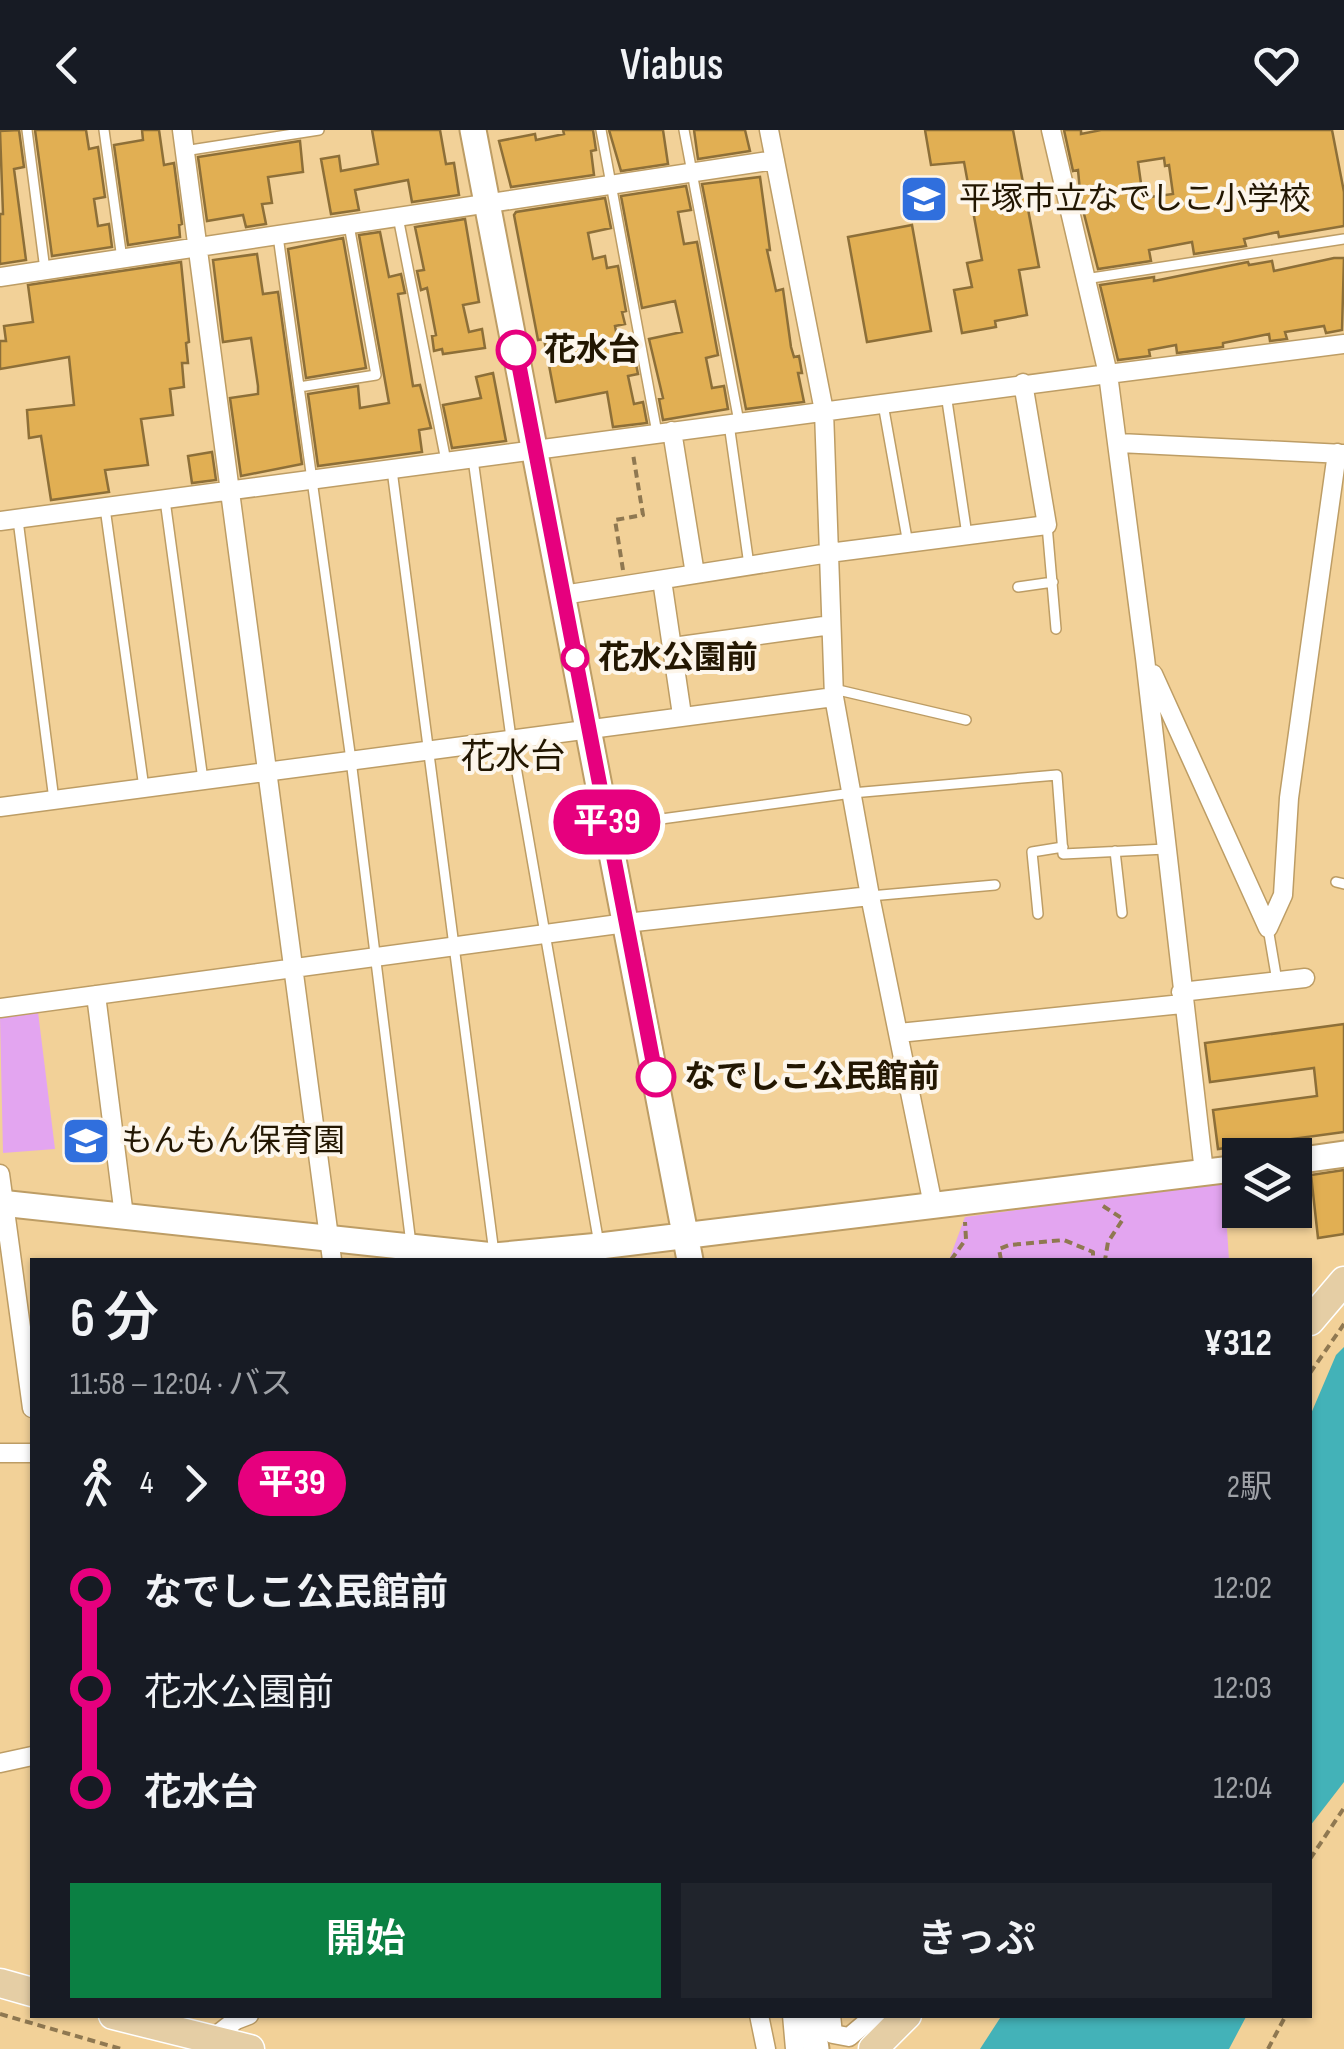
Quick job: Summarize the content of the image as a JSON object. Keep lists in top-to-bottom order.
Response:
{
  "districts": ["花水台"],
  "places": {
    "school or university": ["平塚市立なでしこ小学校", "もんもん保育園"],
    "other": ["花水台", "花水公園前", "なでしこ公民館前"]
  },
  "lines": ["bus line 平39"],
  "page": {
    "header": "Viabus",
    "on_map": "平39",
    "heading": ["6 分", "11:58 – 12:04 · バス", "¥312"],
    "legs": ["4", "平39", "2駅"],
    "list": [
      {
        "name": "なでしこ公民館前",
        "value": "12:02"
      },
      {
        "name": "花水公園前",
        "value": "12:03"
      },
      {
        "name": "花水台",
        "value": "12:04"
      }
    ],
    "buttons": ["開始", "きっぷ"]
  }
}
